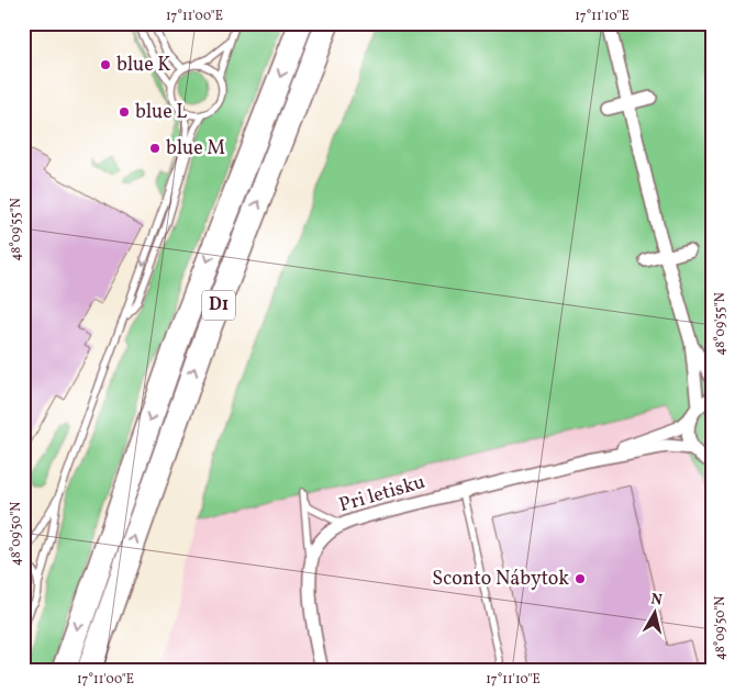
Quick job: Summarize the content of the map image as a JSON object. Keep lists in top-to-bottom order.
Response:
{
  "streets": {
    "highway": ["D1"],
    "street": ["Pri letisku"]
  },
  "places": [
    "blue K",
    "blue L",
    "blue M",
    "Sconto Nábytok"
  ],
  "north": "top",
  "coordinates": [
    "17°11'00\"E",
    "17°11'10\"E",
    "48°09'55\"N",
    "48°09'50\"N"
  ]
}
